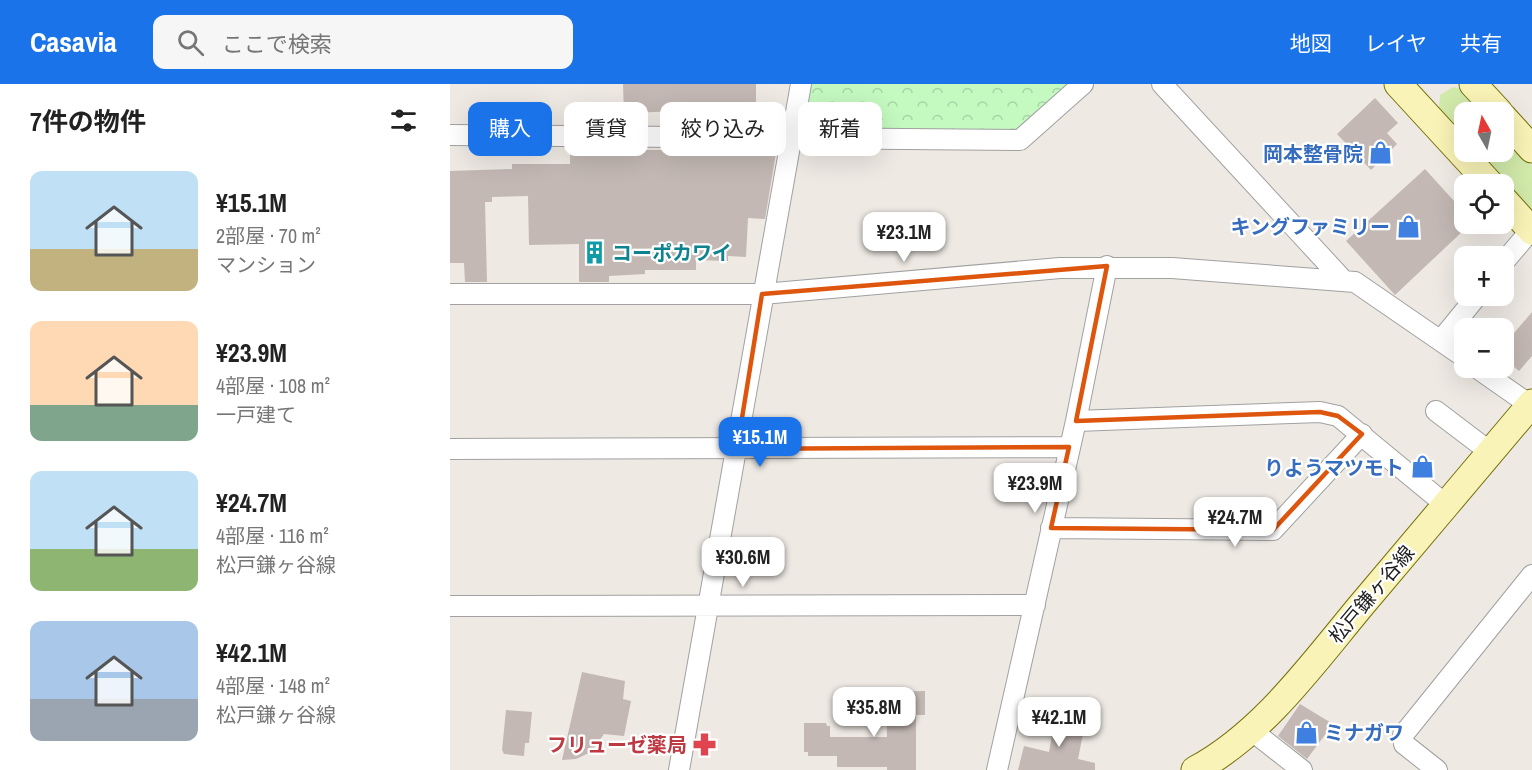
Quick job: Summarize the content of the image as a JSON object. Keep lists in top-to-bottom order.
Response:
{
  "streets": {
    "main road": ["松戸鎌ヶ谷線"]
  },
  "places": {
    "shop": [
      "岡本整骨院",
      "キングファミリー",
      "りようマツモト",
      "ミナガワ"
    ],
    "building": ["コーポカワイ"],
    "pharmacy": ["フリューゼ薬局"]
  },
  "north": "top",
  "page": {
    "header": "Casavia",
    "search": "ここで検索",
    "nav": ["地図", "レイヤ", "共有"],
    "heading": "7件の物件",
    "map_buttons": ["+", "−"],
    "chip": [
      "購入",
      "賃貸",
      "絞り込み",
      "新着"
    ],
    "list": [
      {
        "name": "¥15.1M",
        "note": "2部屋 · 70 m² · マンション"
      },
      {
        "name": "¥23.9M",
        "note": "4部屋 · 108 m² · 一戸建て"
      },
      {
        "name": "¥24.7M",
        "note": "4部屋 · 116 m² · 松戸鎌ヶ谷線"
      },
      {
        "name": "¥42.1M",
        "note": "4部屋 · 148 m² · 松戸鎌ヶ谷線"
      }
    ],
    "price": [
      "¥23.1M",
      "¥15.1M",
      "¥23.9M",
      "¥24.7M",
      "¥30.6M",
      "¥35.8M",
      "¥42.1M"
    ]
  }
}
